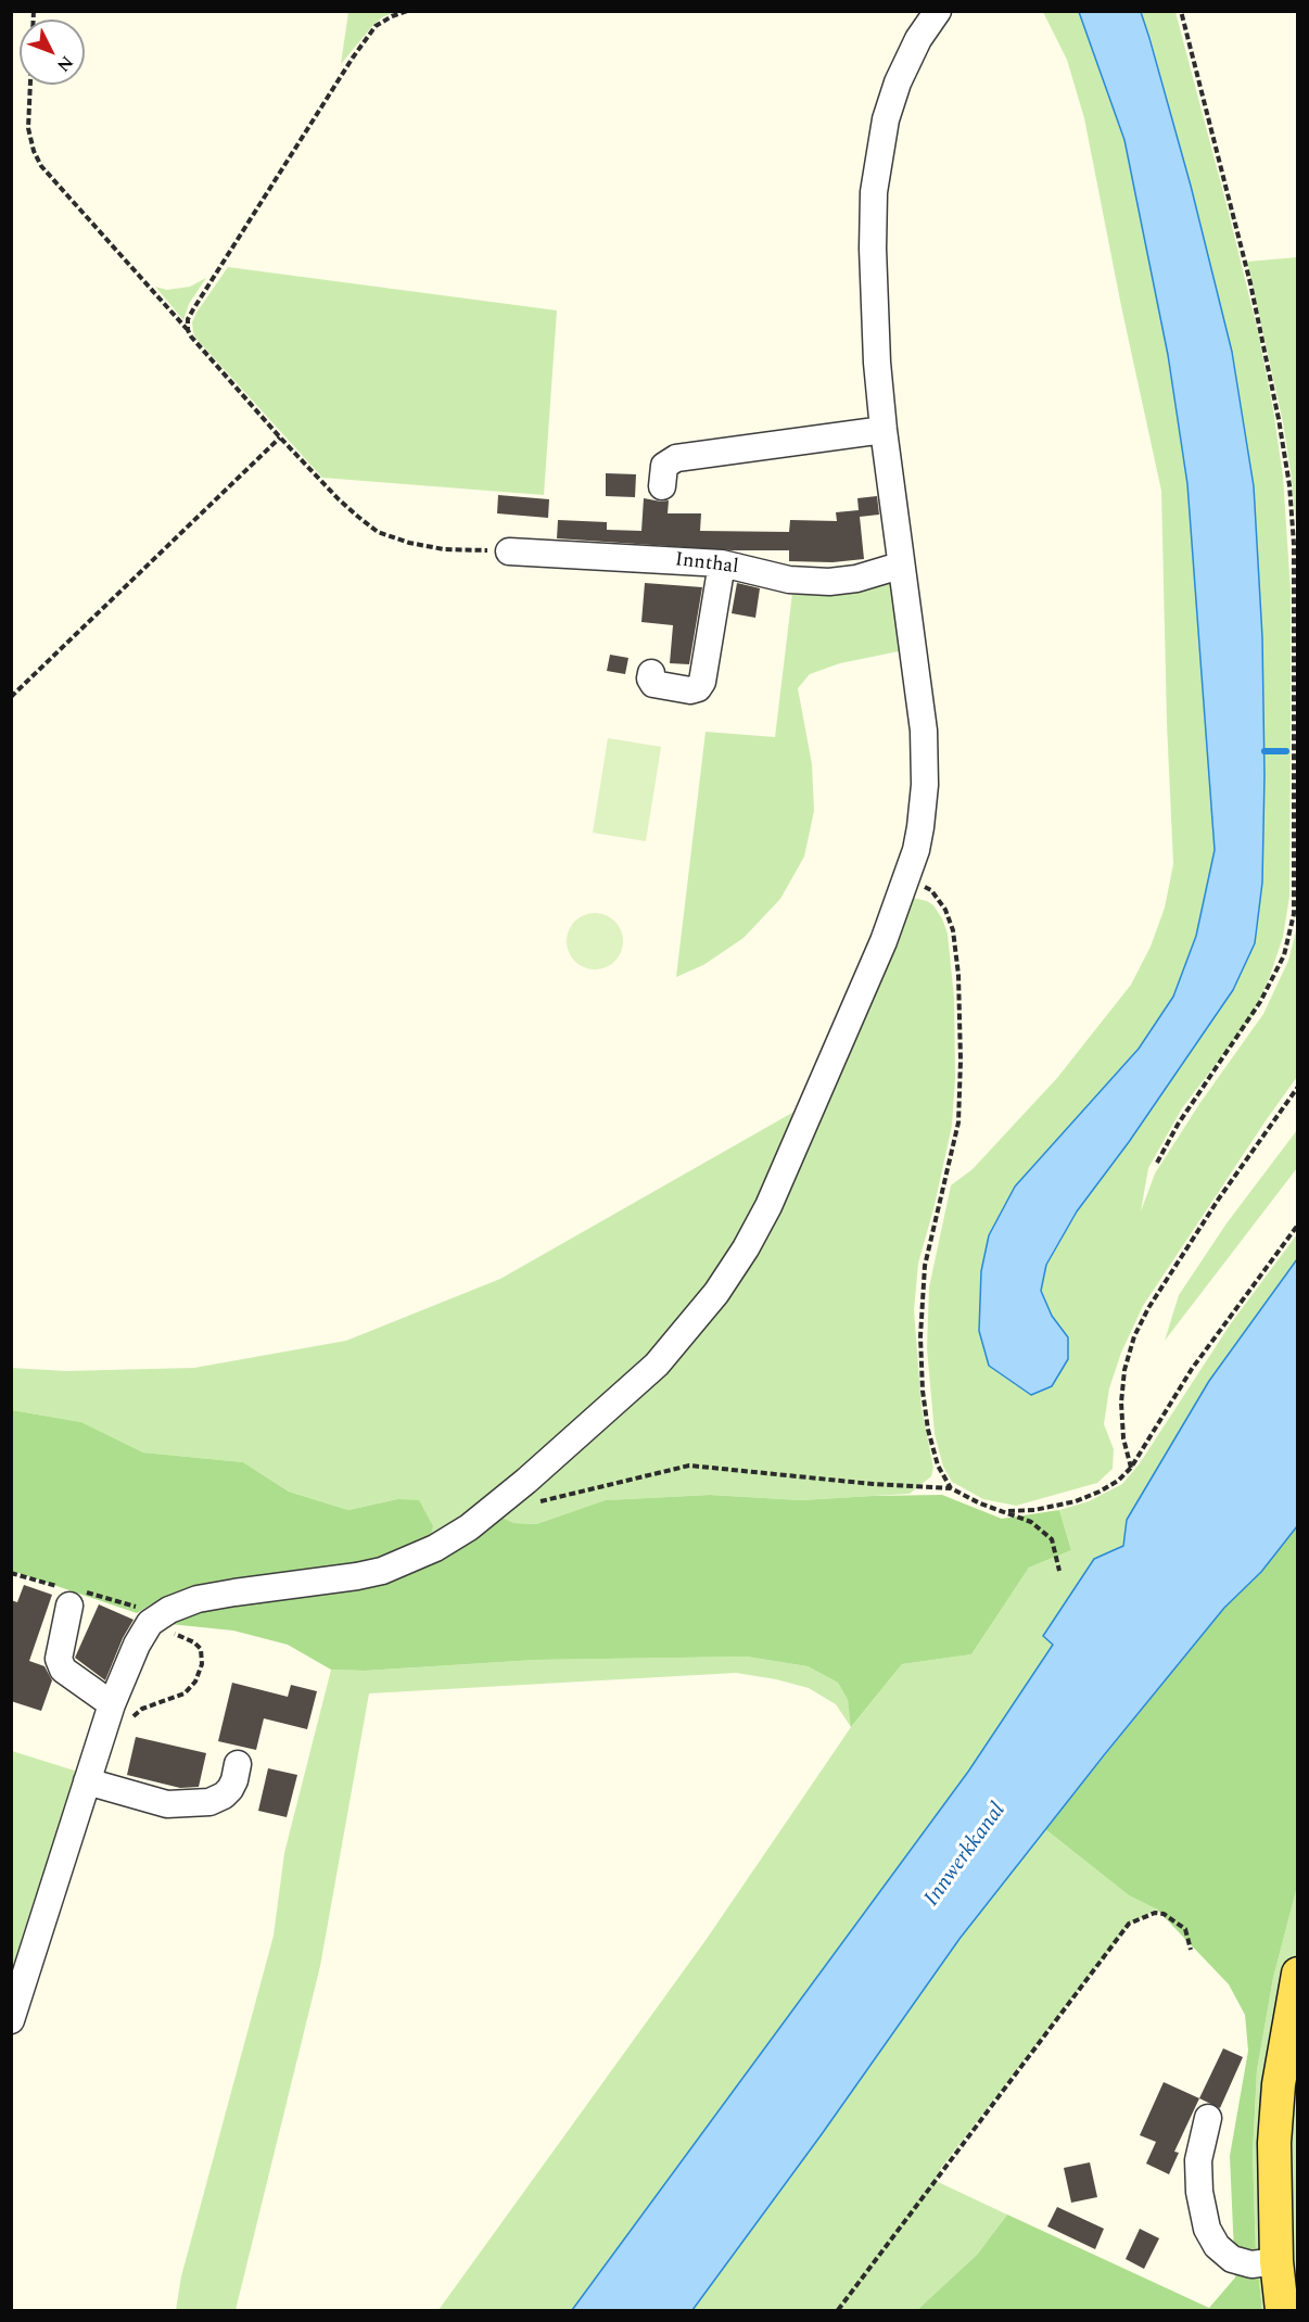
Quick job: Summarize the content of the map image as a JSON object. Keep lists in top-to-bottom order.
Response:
{
  "streets": {
    "street": ["Innthal"]
  },
  "water": ["Innwerkkanal"],
  "north": "bottom right"
}
